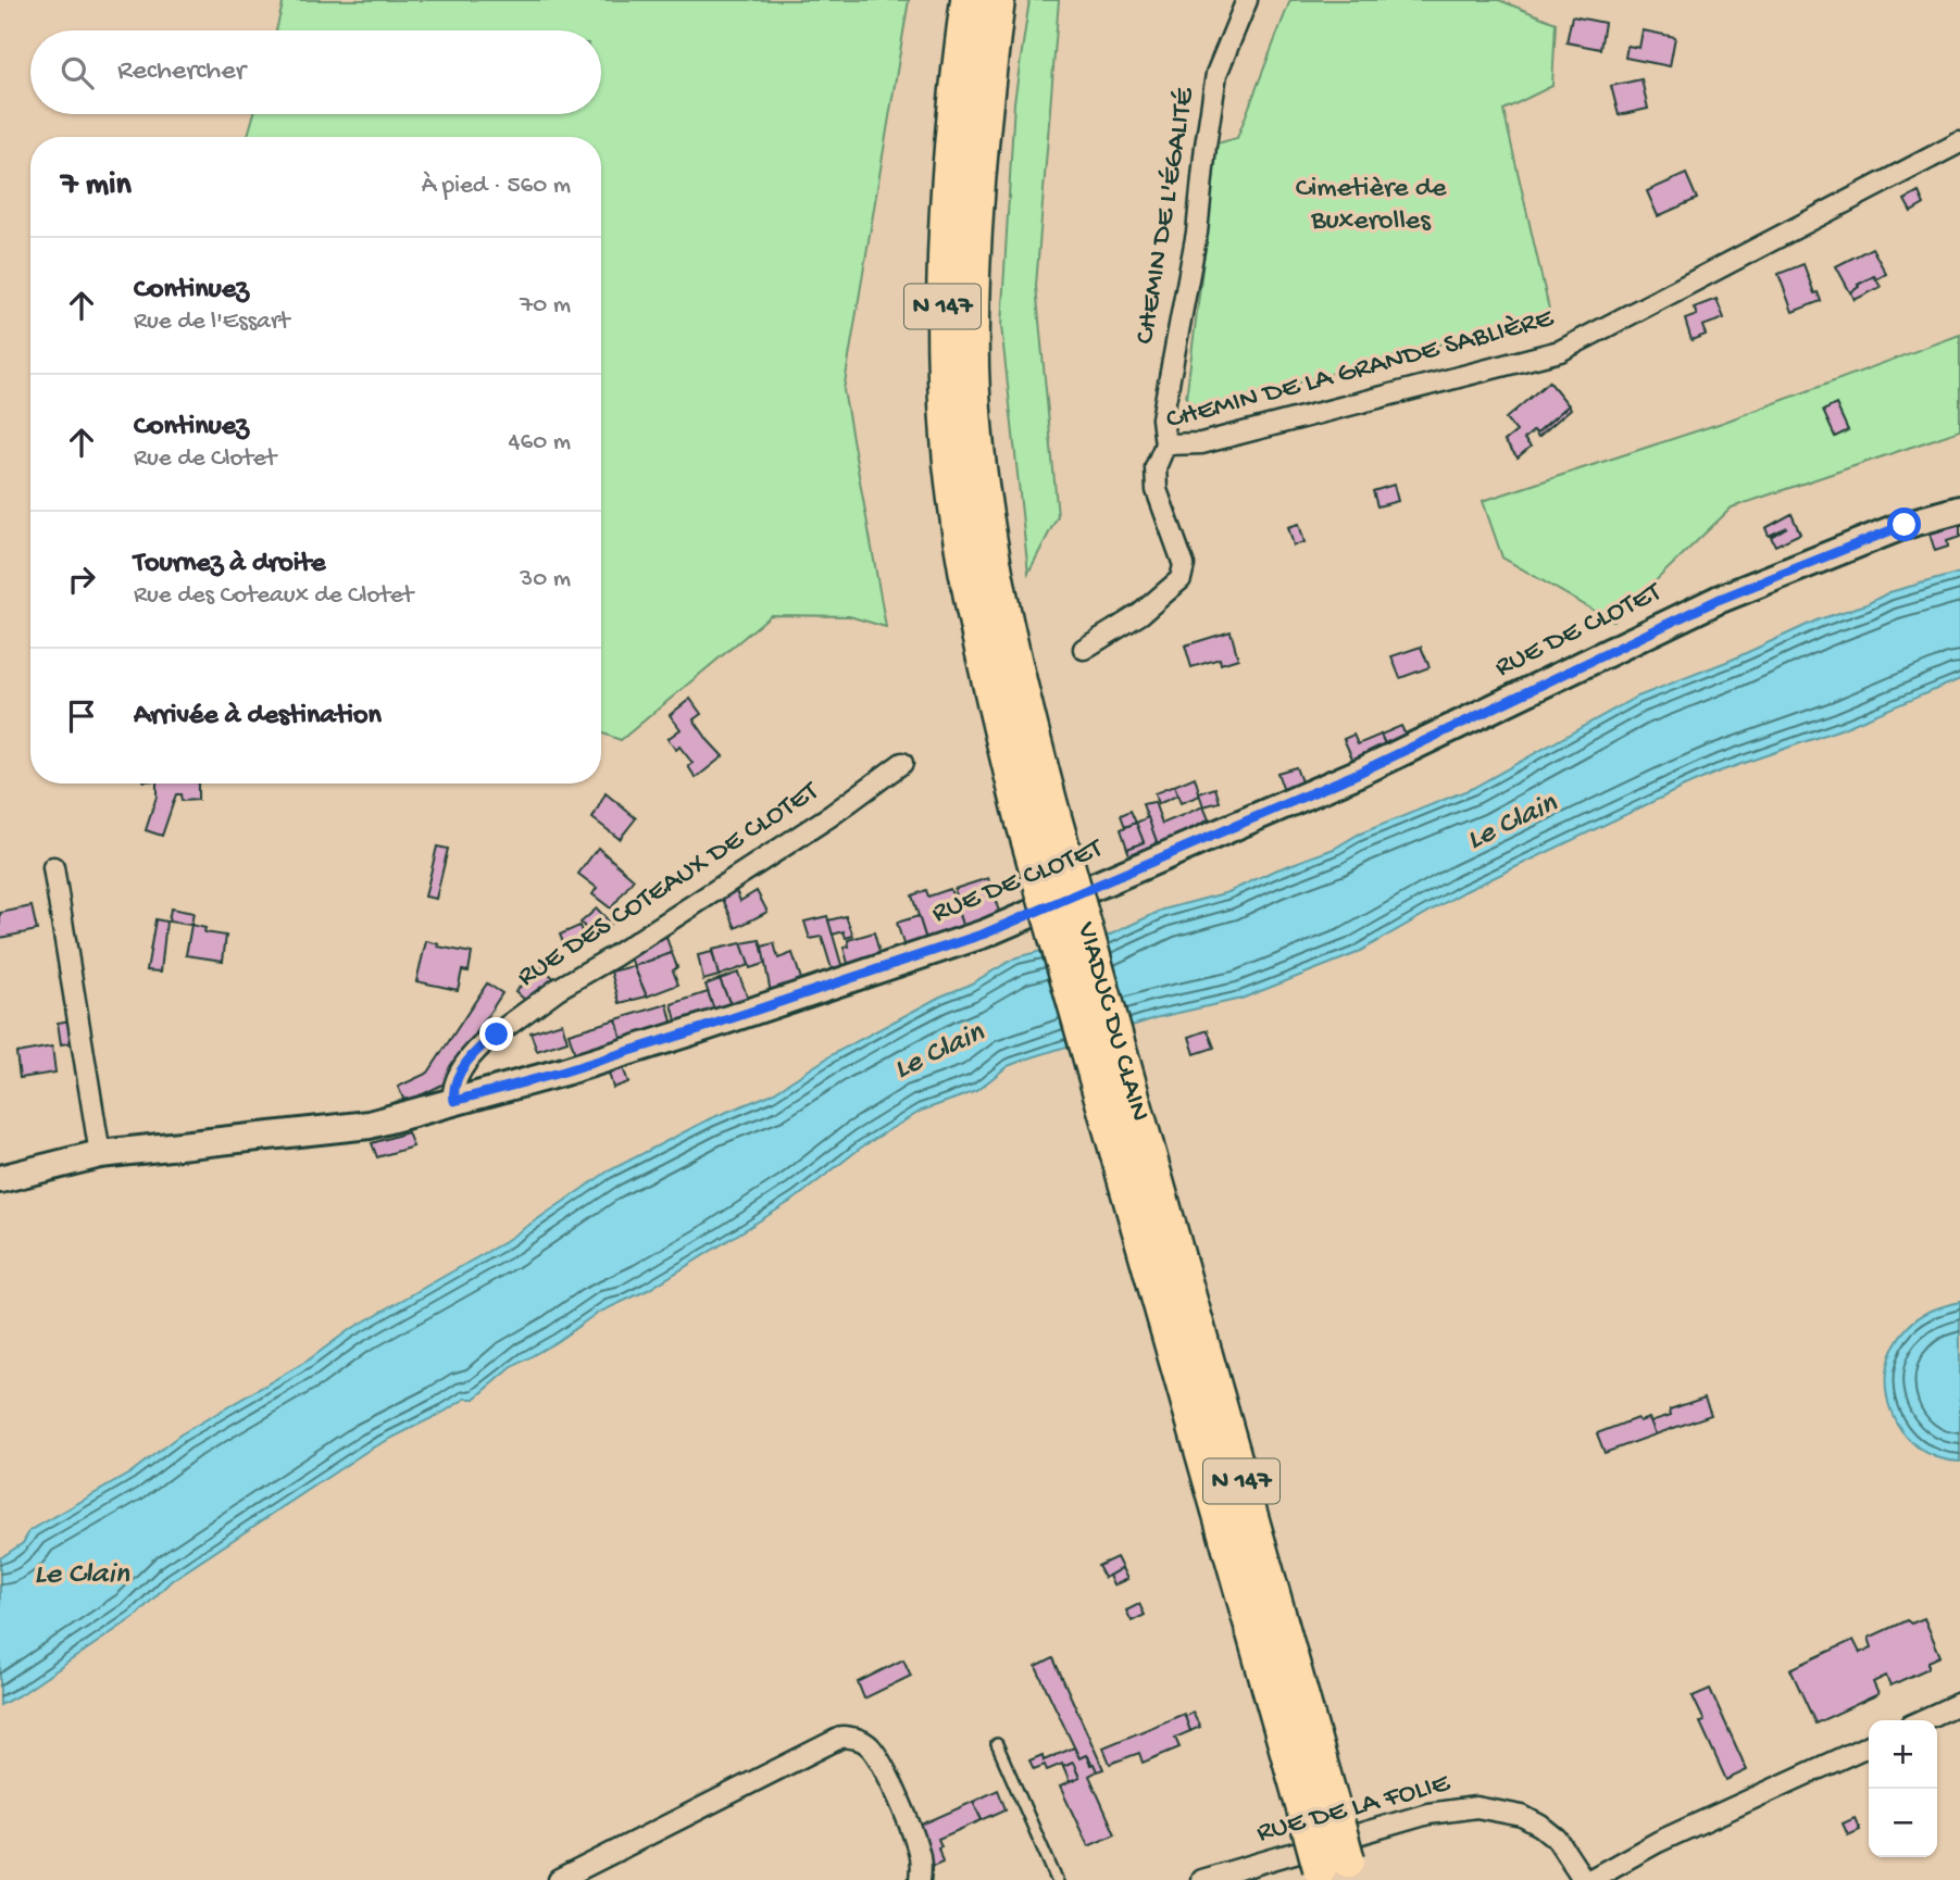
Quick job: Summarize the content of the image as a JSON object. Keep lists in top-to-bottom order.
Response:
{
  "streets": {
    "highway": ["N 147", "VIADUC DU CLAIN"],
    "main road": ["RUE DE CLOTET"],
    "street": [
      "CHEMIN DE L'ÉGALITÉ",
      "CHEMIN DE LA GRANDE SABLIÈRE",
      "RUE DES COTEAUX DE CLOTET",
      "RUE DE LA FOLIE"
    ]
  },
  "crossings": [
    ["CHEMIN DE L'ÉGALITÉ", "CHEMIN DE LA GRANDE SABLIÈRE"],
    ["N 147", "VIADUC DU CLAIN"],
    ["RUE DE CLOTET", "RUE DES COTEAUX DE CLOTET"]
  ],
  "water": ["Le Clain"],
  "parks": ["Cimetière de Buxerolles"],
  "page": {
    "search": "Rechercher",
    "heading": ["7 min", "À pied · 560 m"],
    "list": [
      ["Continuez", "Rue de l'Essart", "70 m"],
      ["Continuez", "Rue de Clotet", "460 m"],
      ["Tournez à droite", "Rue des Coteaux de Clotet", "30 m"],
      "Arrivée à destination"
    ],
    "map_buttons": ["+", "−"]
  }
}
